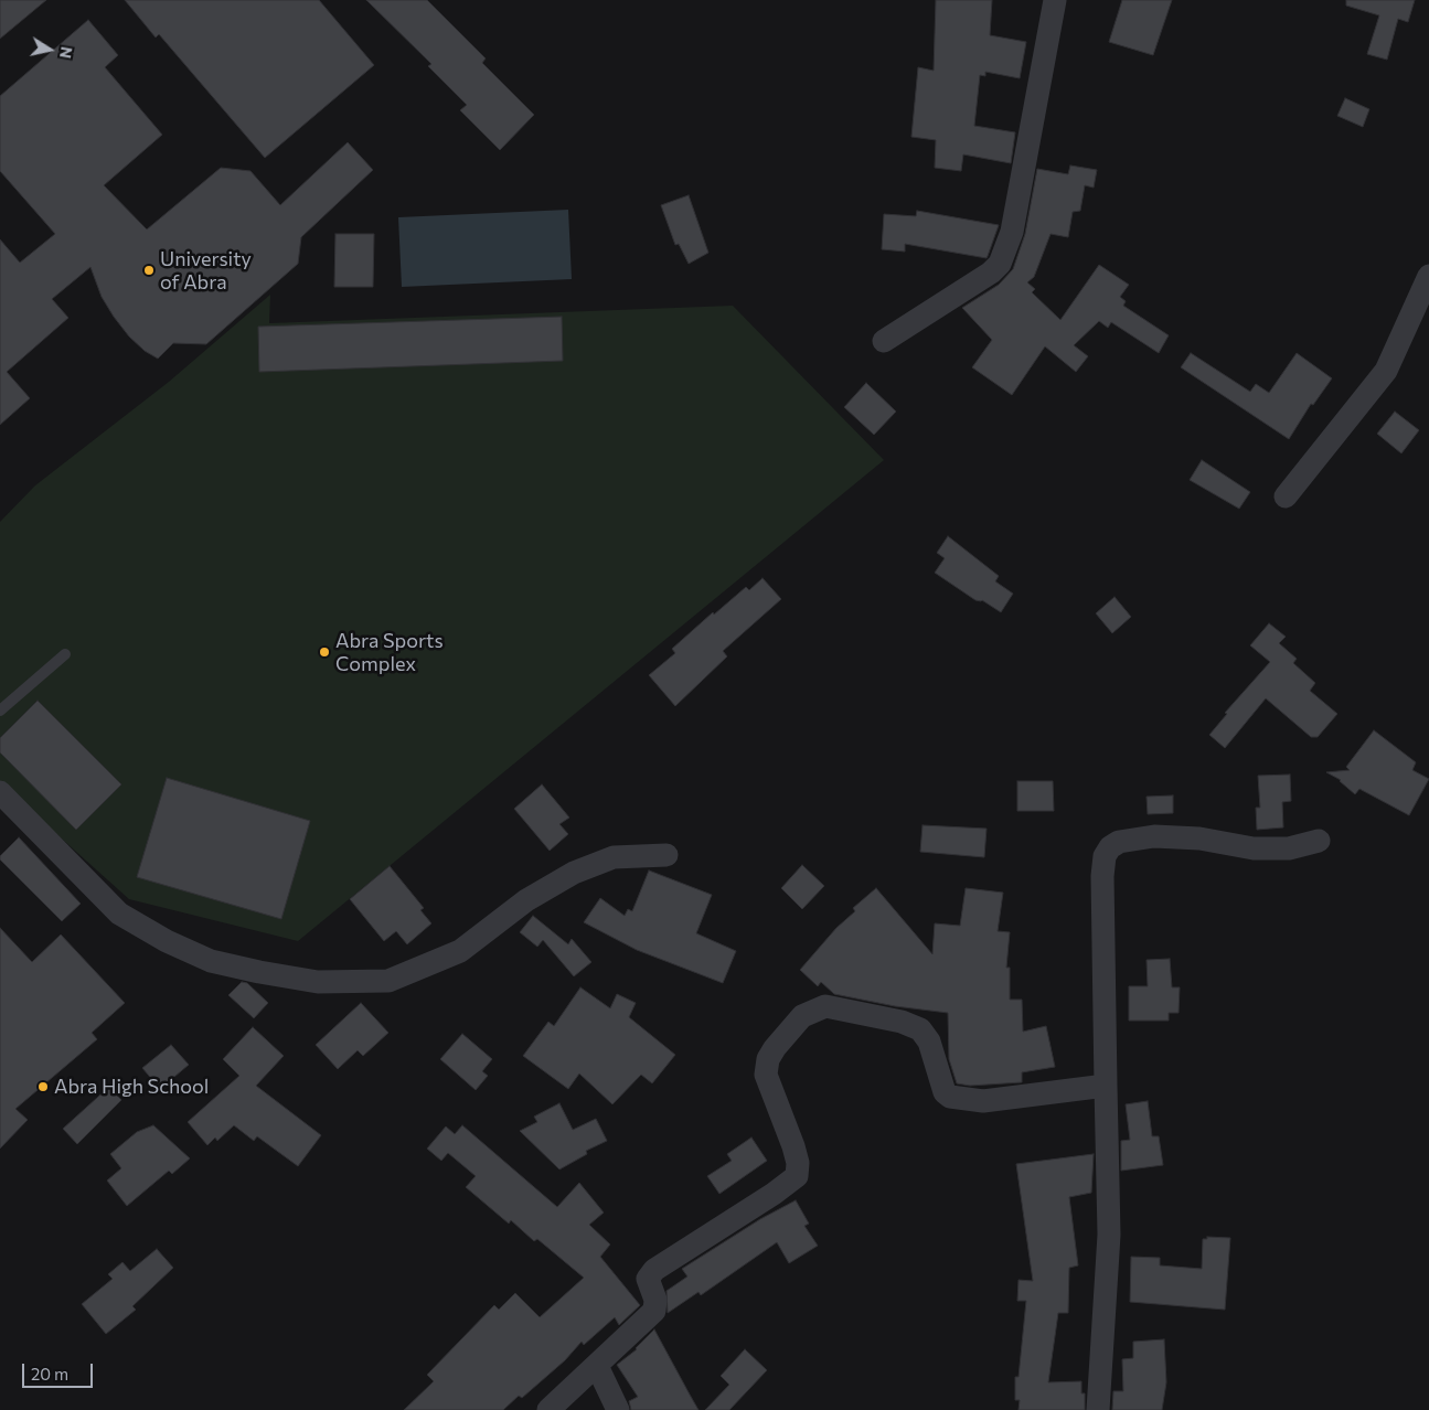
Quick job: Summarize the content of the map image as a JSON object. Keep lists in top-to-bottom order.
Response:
{
  "places": ["University of Abra", "Abra Sports Complex", "Abra High School"],
  "scale_bar": "20 m",
  "north": "right"
}
